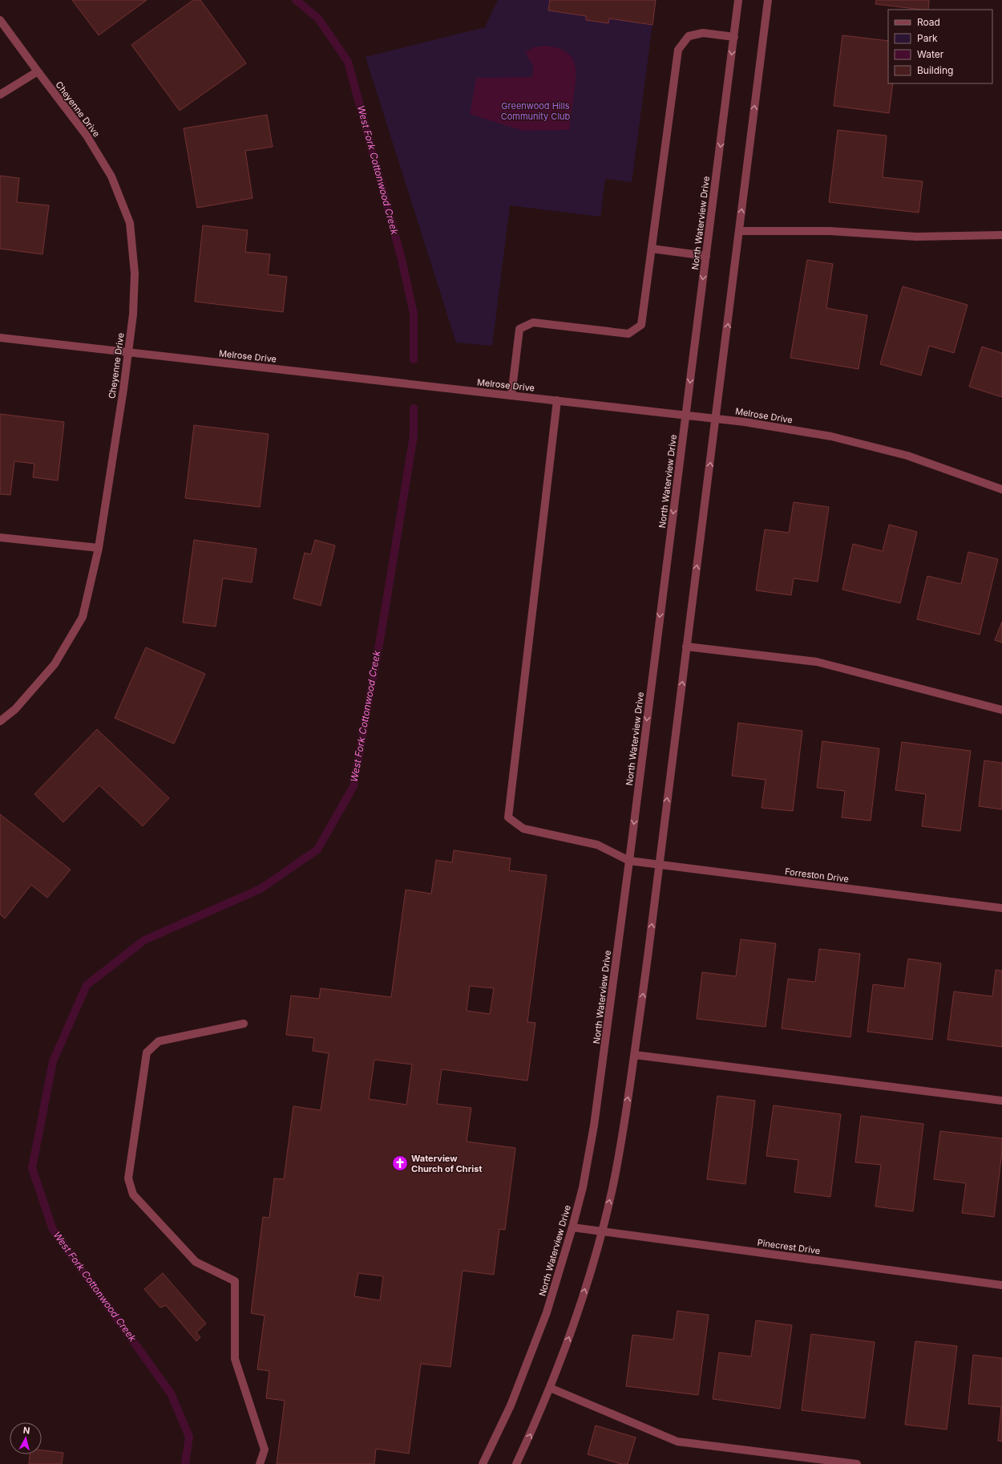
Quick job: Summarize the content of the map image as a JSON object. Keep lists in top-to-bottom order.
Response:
{
  "streets": {
    "street": [
      "Cheyenne Drive",
      "North Waterview Drive",
      "Melrose Drive",
      "Forreston Drive",
      "Pinecrest Drive"
    ]
  },
  "crossings": [
    ["Cheyenne Drive", "Melrose Drive"],
    ["North Waterview Drive", "Melrose Drive"],
    ["North Waterview Drive", "Forreston Drive"],
    ["North Waterview Drive", "Pinecrest Drive"]
  ],
  "water": ["West Fork Cottonwood Creek"],
  "parks": ["Greenwood Hills Community Club"],
  "places": {
    "church": ["Waterview Church of Christ"]
  },
  "legend": [
    "Road",
    "Park",
    "Water",
    "Building"
  ],
  "north": "top"
}
